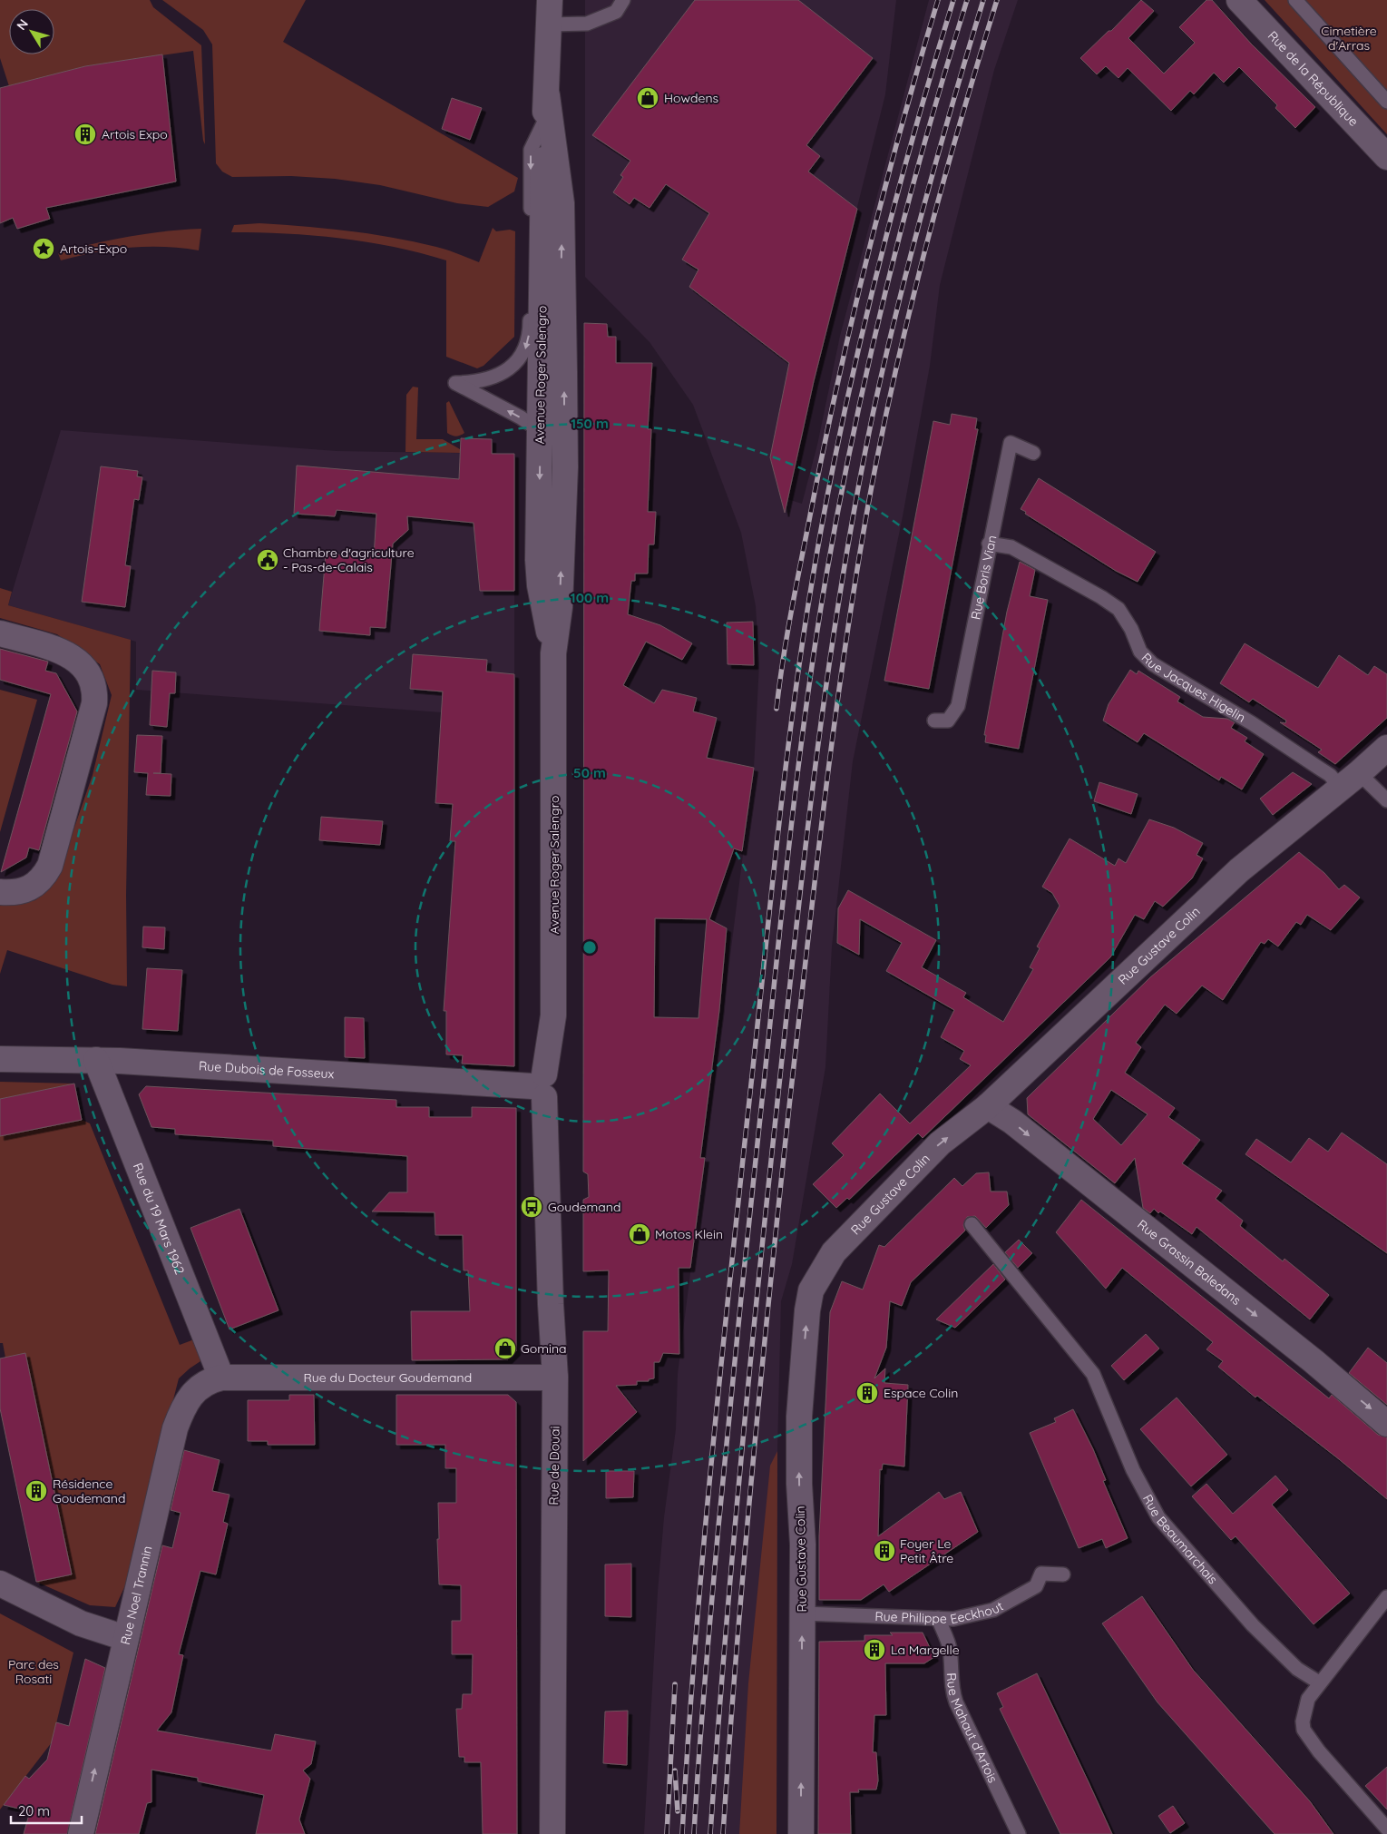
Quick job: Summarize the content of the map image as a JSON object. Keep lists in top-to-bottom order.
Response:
{
  "streets": {
    "street": [
      "Rue de la République",
      "Avenue Roger Salengro",
      "Rue Gustave Colin",
      "Rue Dubois de Fosseux",
      "Rue du 19 Mars 1962",
      "Rue Grassin Baledans",
      "Rue du Docteur Goudemand",
      "Rue de Douai",
      "Rue Noel Trannin"
    ],
    "lane": [
      "Rue Boris Vian",
      "Rue Jacques Higelin",
      "Rue Beaumarchais",
      "Rue Philippe Eeckhout",
      "Rue Mahaut d'Artois"
    ]
  },
  "crossings": [
    ["Avenue Roger Salengro", "Rue Dubois de Fosseux"],
    ["Avenue Roger Salengro", "Rue de Douai"],
    ["Rue Boris Vian", "Rue Jacques Higelin"],
    ["Rue Jacques Higelin", "Rue Gustave Colin"],
    ["Rue Gustave Colin", "Rue Grassin Baledans"],
    ["Rue Gustave Colin", "Rue Philippe Eeckhout"],
    ["Rue Dubois de Fosseux", "Rue du 19 Mars 1962"],
    ["Rue Dubois de Fosseux", "Rue de Douai"],
    ["Rue du 19 Mars 1962", "Rue du Docteur Goudemand"],
    ["Rue du 19 Mars 1962", "Rue Noel Trannin"],
    ["Rue du Docteur Goudemand", "Rue de Douai"],
    ["Rue du Docteur Goudemand", "Rue Noel Trannin"],
    ["Rue Philippe Eeckhout", "Rue Mahaut d'Artois"]
  ],
  "one_way": ["Rue Gustave Colin", "Rue Grassin Baledans", "Rue Noel Trannin"],
  "parks": ["Cimetière d'Arras", "Parc des Rosati"],
  "places": {
    "shop": ["Howdens", "Motos Klein", "Gomina"],
    "building": [
      "Artois Expo",
      "Espace Colin",
      "Résidence Goudemand",
      "Foyer Le Petit Âtre",
      "La Margelle"
    ],
    "place": ["Artois-Expo"],
    "public building": ["Chambre d'agriculture - Pas-de-Calais"],
    "bus stop": ["Goudemand"]
  },
  "scale_bar": "20 m",
  "north": "top left",
  "rings": ["150 m", "100 m", "50 m"]
}
